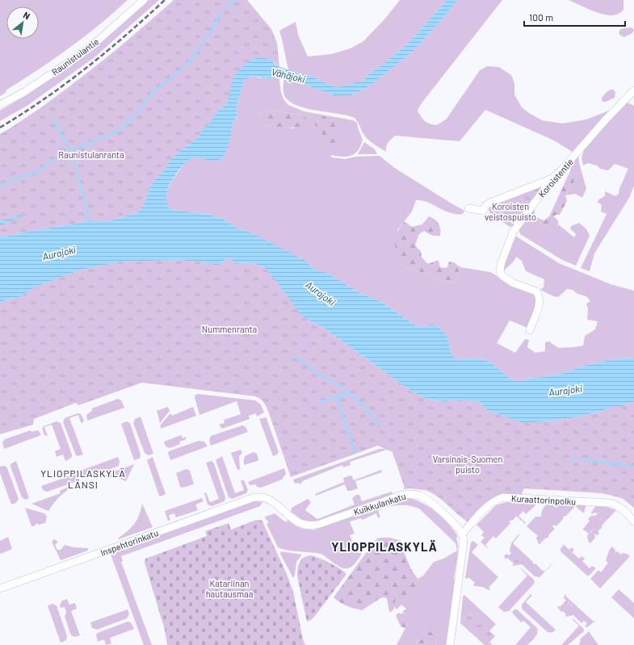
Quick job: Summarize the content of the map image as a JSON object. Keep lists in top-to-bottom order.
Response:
{
  "streets": {
    "street": [
      "Raunistulantie",
      "Koroistentie",
      "Kuraattorinpolku",
      "Kuikkulankatu",
      "Inspehtorinkatu"
    ]
  },
  "crossings": [
    ["Kuraattorinpolku", "Kuikkulankatu"],
    ["Kuikkulankatu", "Inspehtorinkatu"]
  ],
  "districts": ["YLIOPPILASKYLÄ LÄNSI", "YLIOPPILASKYLÄ"],
  "water": ["Vähäjoki", "Aurajoki"],
  "parks": [
    "Raunistulanranta",
    "Koroisten veistospuisto",
    "Nummenranta",
    "Varsinais-Suomen puisto",
    "Katariinan hautausmaa"
  ],
  "scale_bar": "100 m",
  "north": "top right"
}
